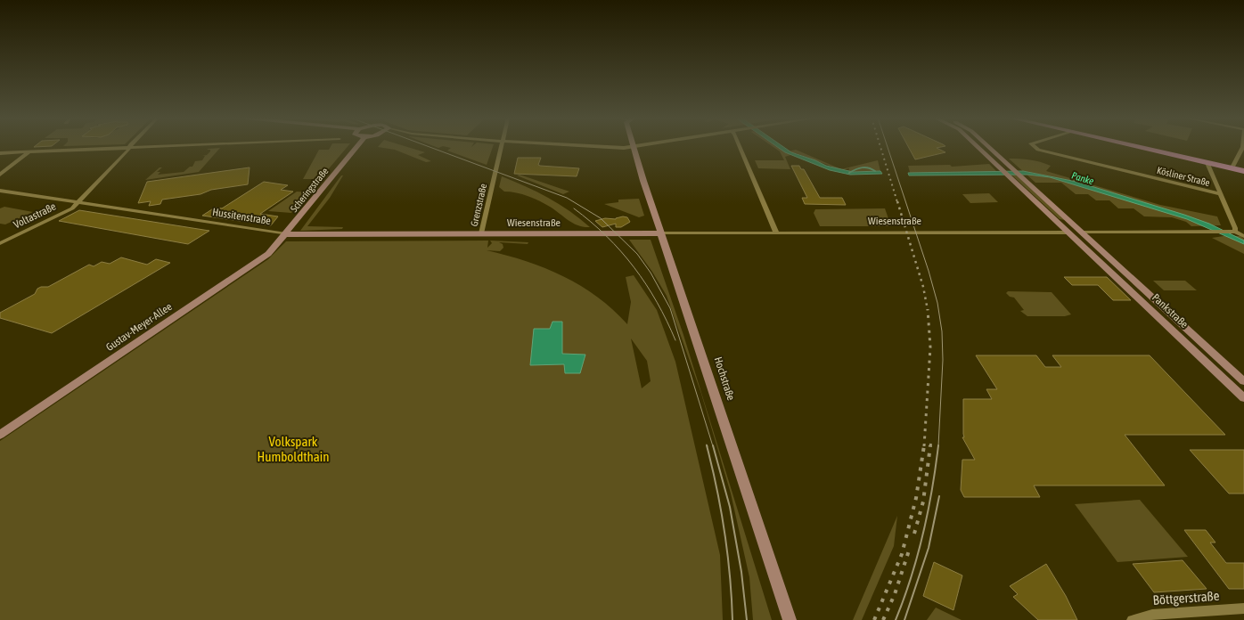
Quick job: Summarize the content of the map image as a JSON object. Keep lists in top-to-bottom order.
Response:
{
  "streets": {
    "street": [
      "Kösliner Straße",
      "Scheringstraße",
      "Grenzstraße",
      "Voltastraße",
      "Hussitenstraße",
      "Wiesenstraße",
      "Pankstraße",
      "Gustav-Meyer-Allee",
      "Hochstraße",
      "Böttgerstraße"
    ]
  },
  "crossings": [
    ["Scheringstraße", "Hussitenstraße"],
    ["Scheringstraße", "Gustav-Meyer-Allee"],
    ["Grenzstraße", "Hussitenstraße"],
    ["Grenzstraße", "Wiesenstraße"],
    ["Voltastraße", "Hussitenstraße"],
    ["Hussitenstraße", "Wiesenstraße"],
    ["Hussitenstraße", "Gustav-Meyer-Allee"],
    ["Wiesenstraße", "Pankstraße"],
    ["Wiesenstraße", "Hochstraße"]
  ],
  "water": ["Panke"],
  "parks": ["Volkspark Humboldthain"]
}
